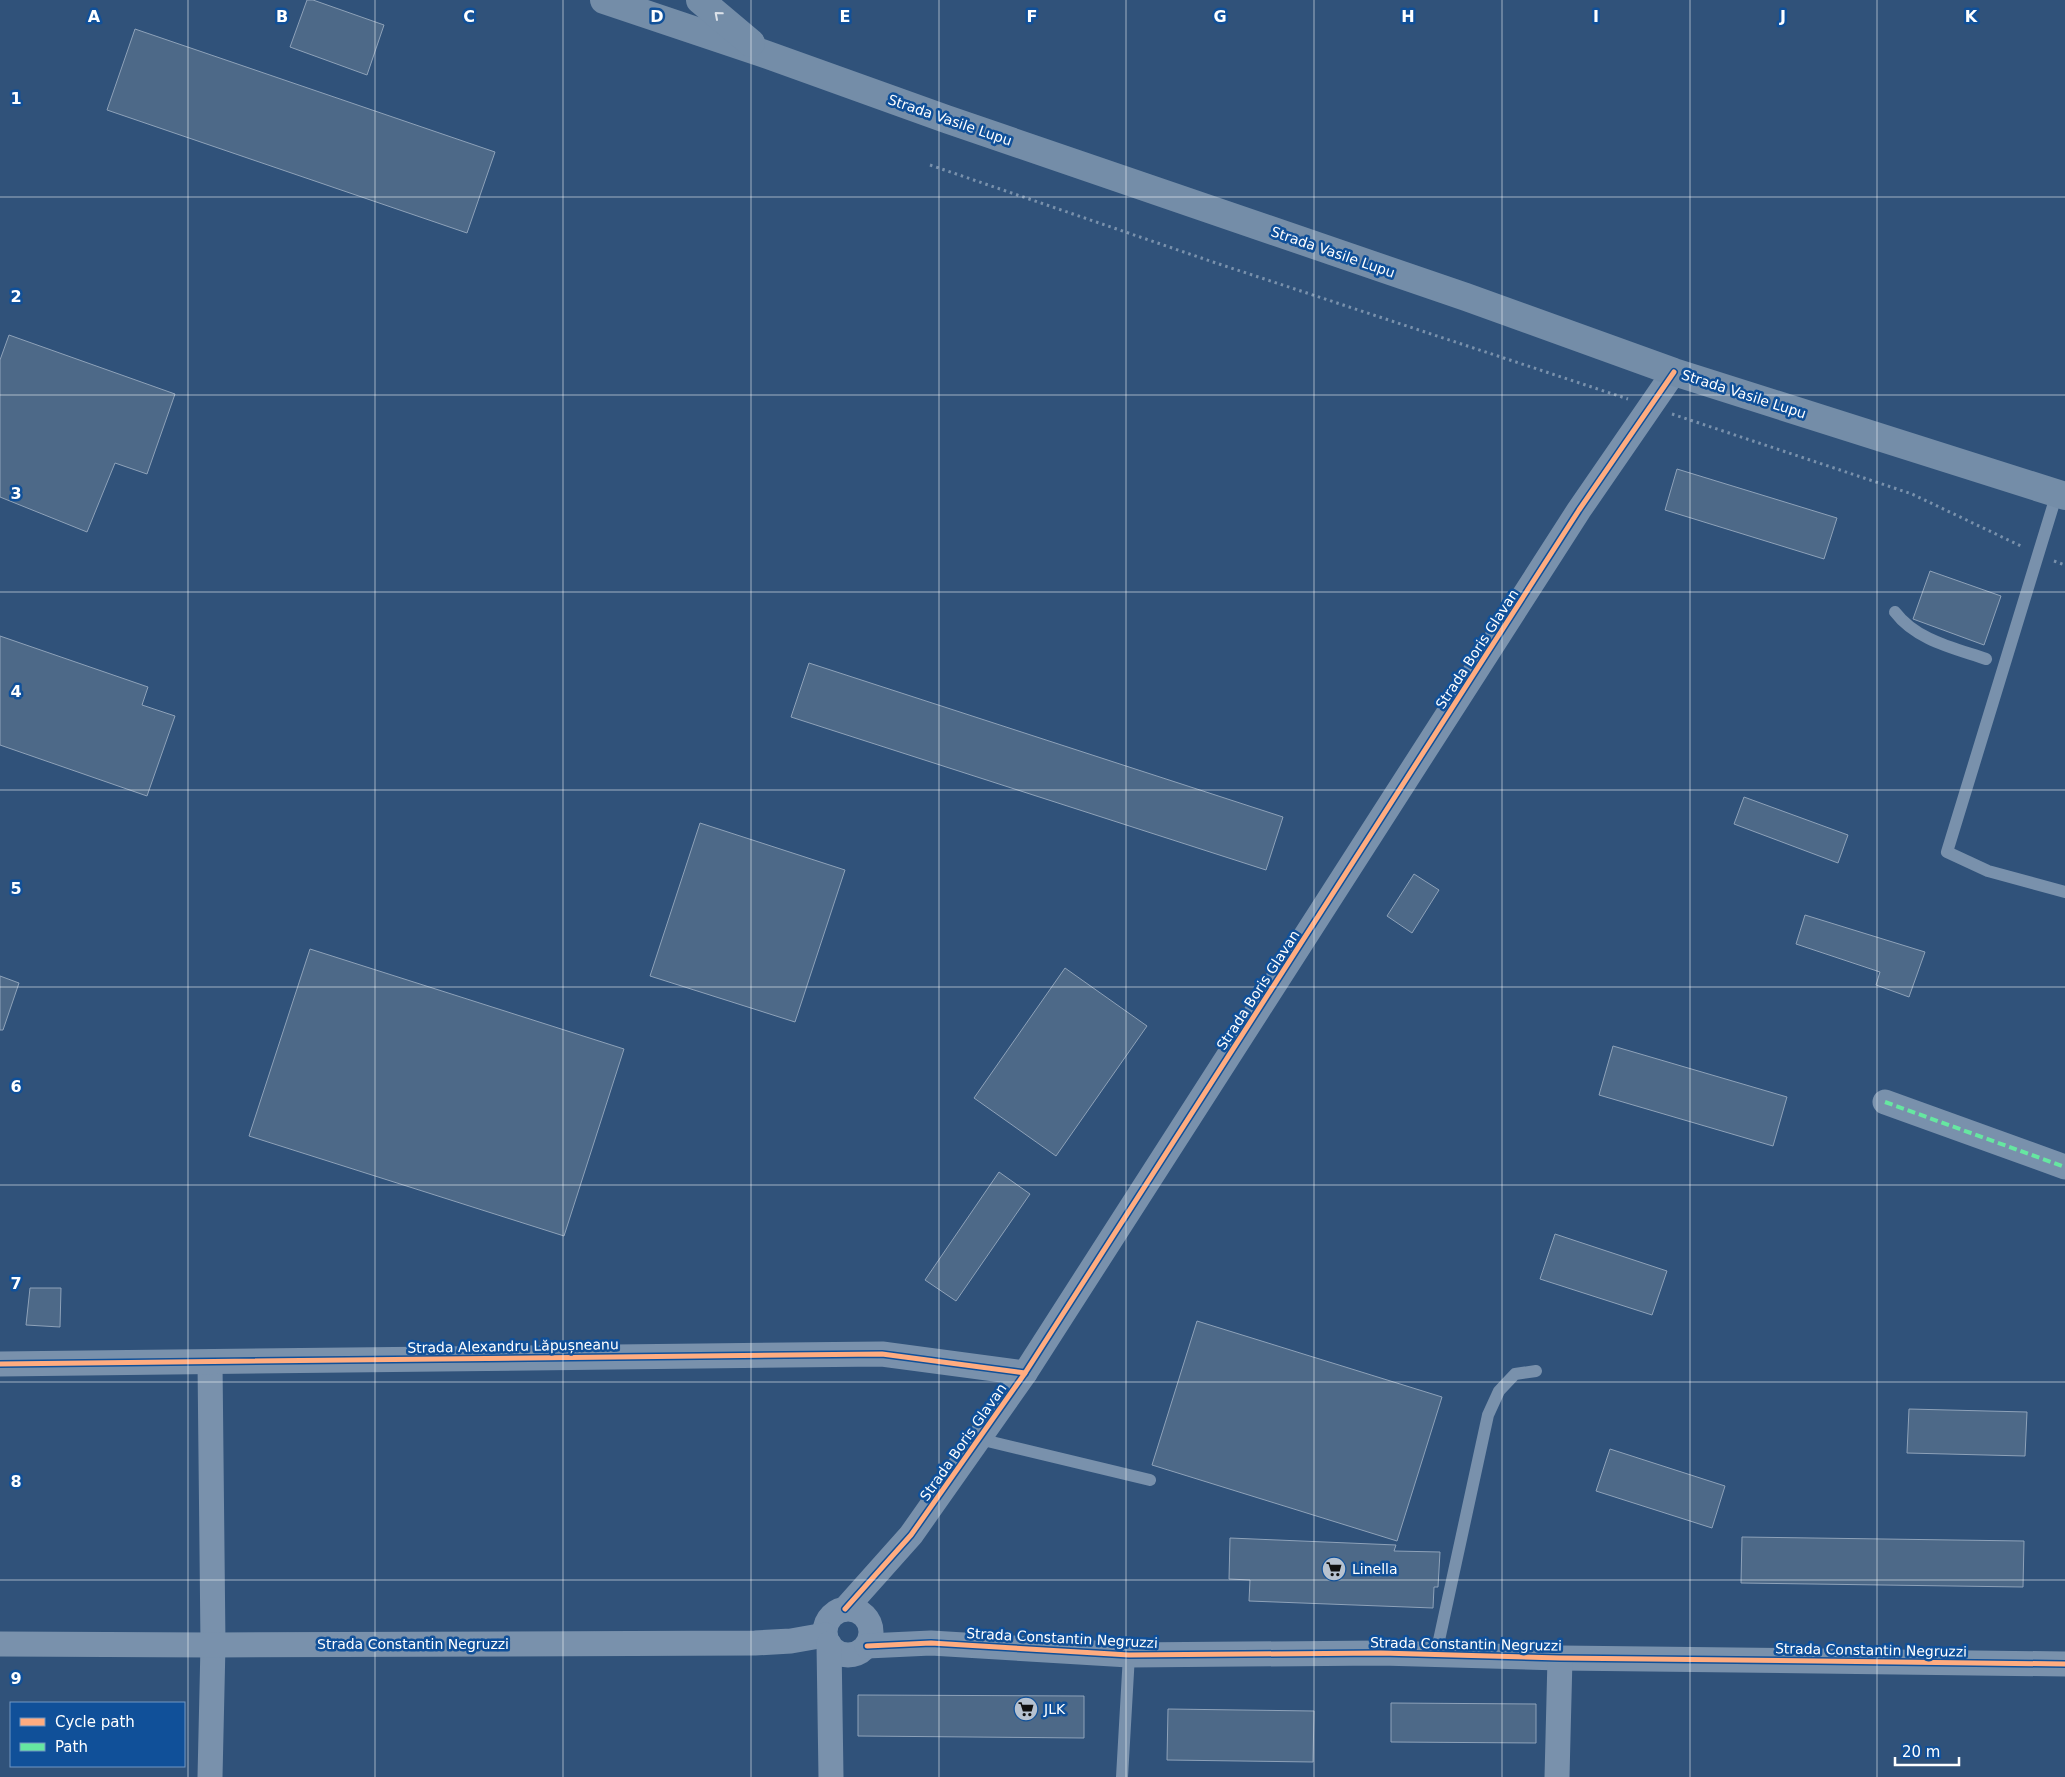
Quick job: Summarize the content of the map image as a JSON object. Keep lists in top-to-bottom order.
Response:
{
  "streets": {
    "main road": ["Strada Vasile Lupu"],
    "street": ["Strada Boris Glavan", "Strada Alexandru Lăpușneanu", "Strada Constantin Negruzzi"]
  },
  "crossings": [
    ["Strada Vasile Lupu", "Strada Boris Glavan"],
    ["Strada Boris Glavan", "Strada Alexandru Lăpușneanu"],
    ["Strada Boris Glavan", "Strada Constantin Negruzzi"]
  ],
  "places": {
    "supermarket": ["Linella", "JLK"]
  },
  "legend": ["Cycle path", "Path"],
  "scale_bar": "20 m",
  "grid": {
    "columns": [
      "A",
      "B",
      "C",
      "D",
      "E",
      "F",
      "G",
      "H",
      "I",
      "J",
      "K"
    ],
    "rows": [
      "1",
      "2",
      "3",
      "4",
      "5",
      "6",
      "7",
      "8",
      "9"
    ]
  }
}
